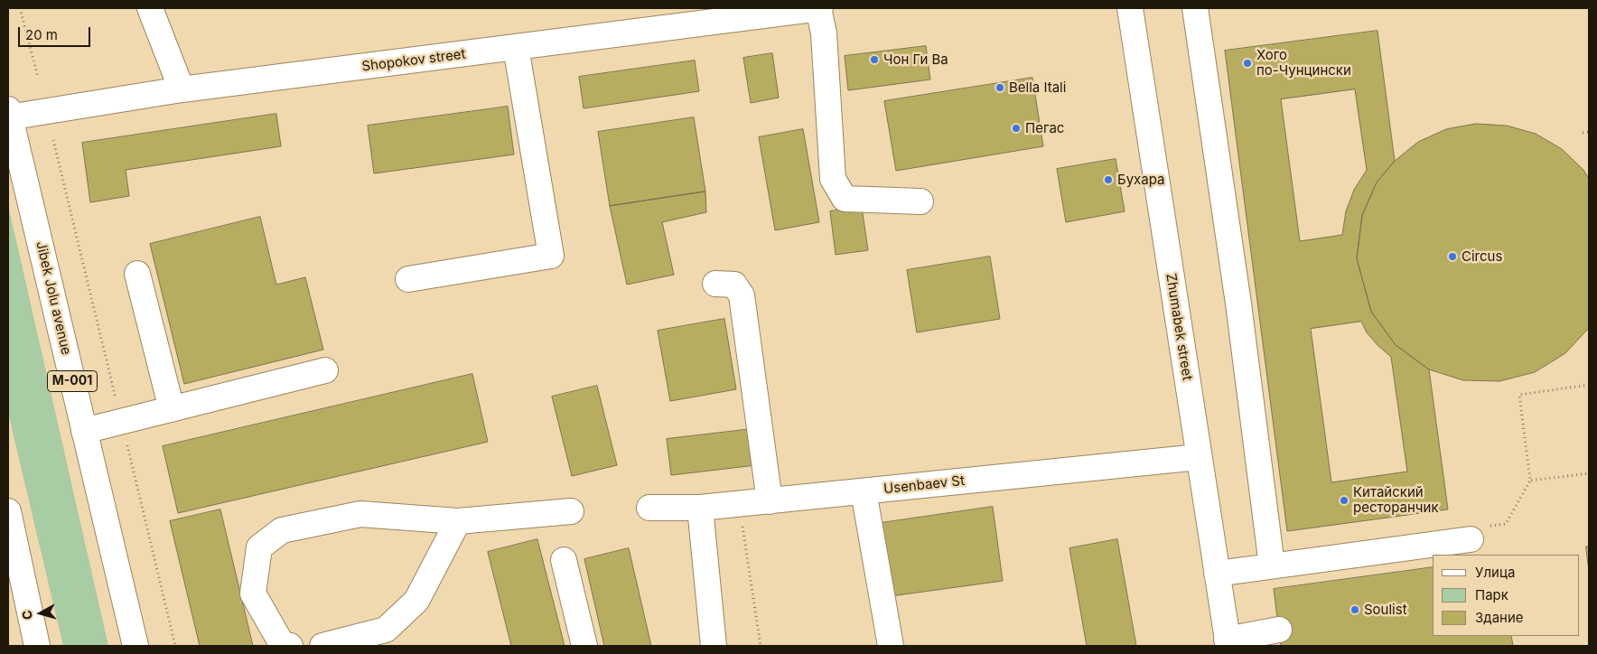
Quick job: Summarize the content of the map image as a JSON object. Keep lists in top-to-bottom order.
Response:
{
  "streets": {
    "street": [
      "Shopokov street",
      "Jibek Jolu avenue",
      "Zhumabek street",
      "М-001",
      "Usenbaev St"
    ]
  },
  "crossings": [
    ["Shopokov street", "Jibek Jolu avenue"],
    ["Zhumabek street", "Usenbaev St"]
  ],
  "places": [
    "Чон Ги Ва",
    "Хого по-Чунцински",
    "Bella Itali",
    "Пегас",
    "Бухара",
    "Circus",
    "Китайский ресторанчик",
    "Soulist"
  ],
  "legend": ["Улица", "Парк", "Здание"],
  "scale_bar": "20 m",
  "north": "left"
}
